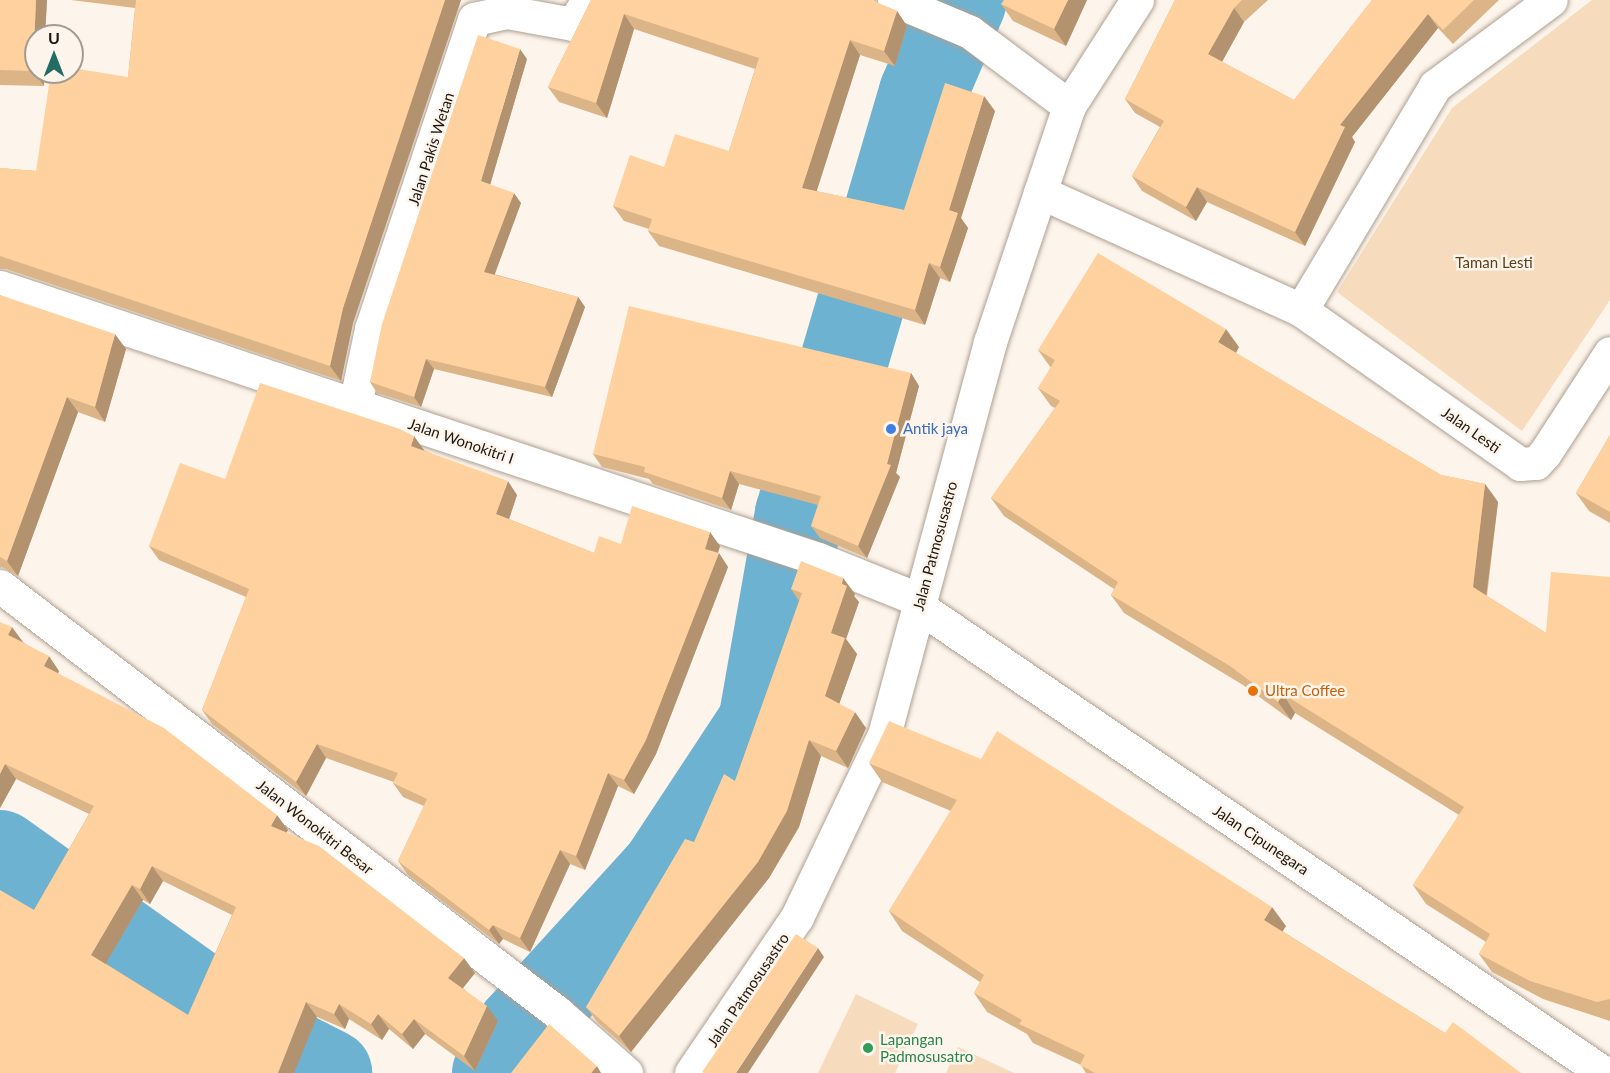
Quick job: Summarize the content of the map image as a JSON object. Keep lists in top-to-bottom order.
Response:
{
  "streets": {
    "street": [
      "Jalan Pakis Wetan",
      "Jalan Lesti",
      "Jalan Wonokitri I",
      "Jalan Patmosusastro",
      "Jalan Wonokitri Besar",
      "Jalan Cipunegara"
    ]
  },
  "crossings": [
    ["Jalan Pakis Wetan", "Jalan Wonokitri I"],
    ["Jalan Lesti", "Jalan Patmosusastro"],
    ["Jalan Wonokitri I", "Jalan Patmosusastro"],
    ["Jalan Wonokitri I", "Jalan Cipunegara"],
    ["Jalan Patmosusastro", "Jalan Cipunegara"]
  ],
  "parks": ["Taman Lesti"],
  "places": ["Antik jaya", "Ultra Coffee", "Lapangan Padmosusatro"],
  "north": "top"
}
